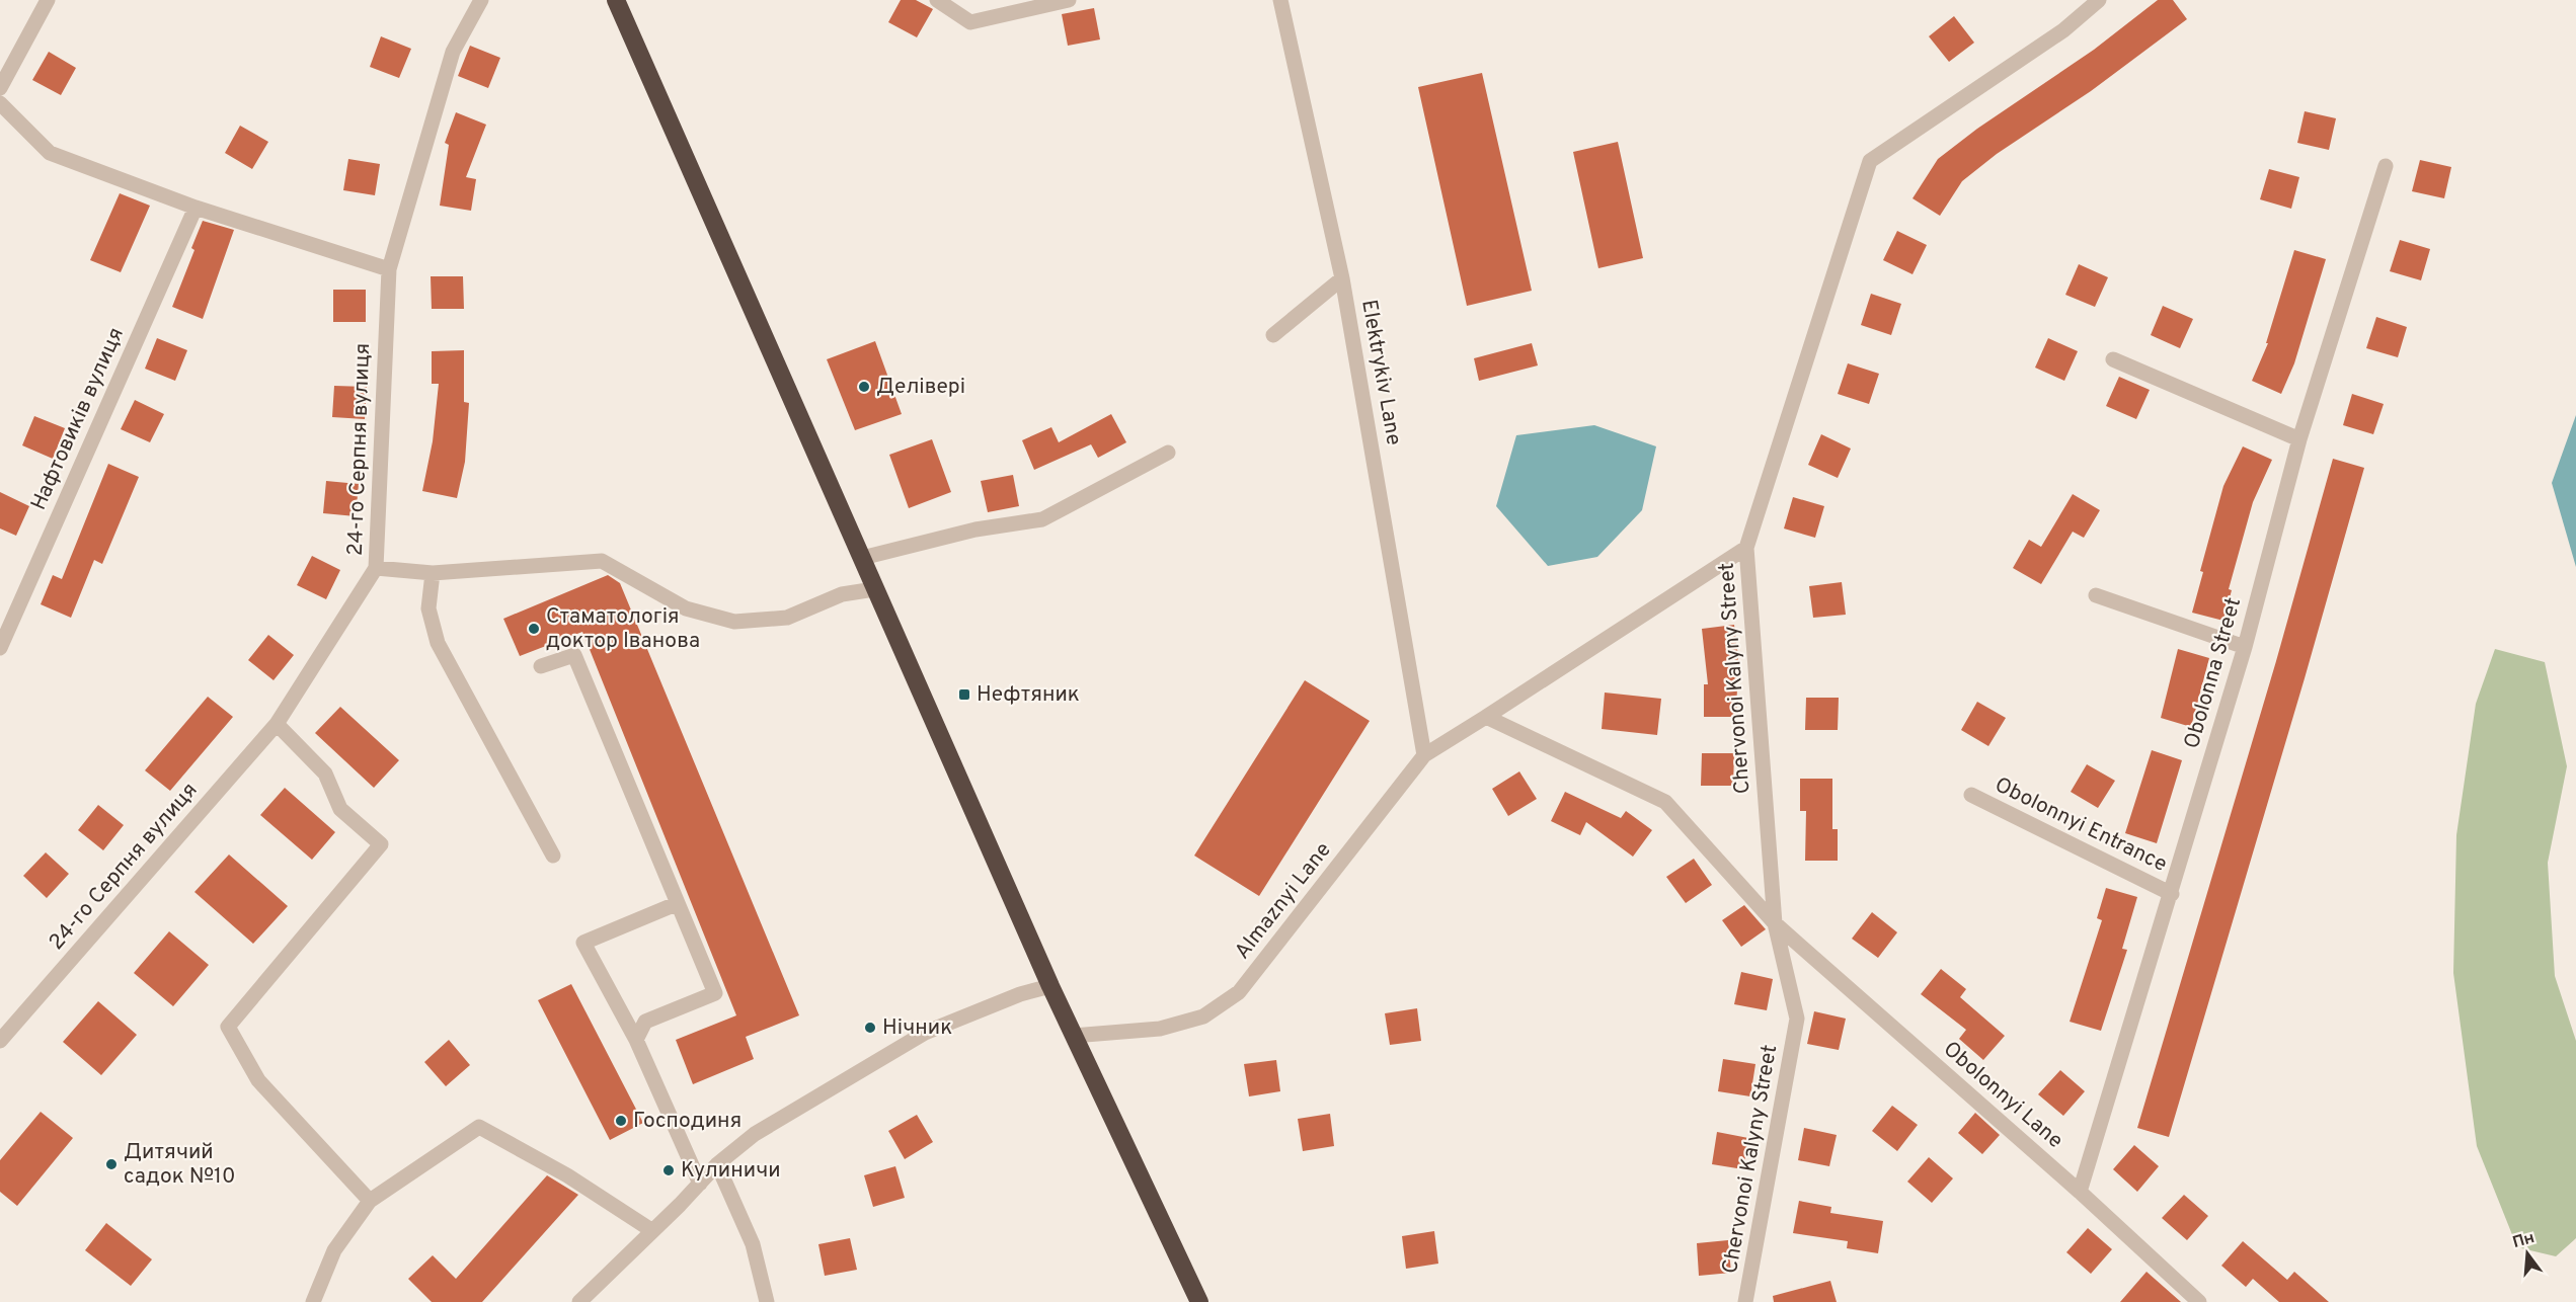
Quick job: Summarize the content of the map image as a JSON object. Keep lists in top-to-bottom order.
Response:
{
  "streets": {
    "street": [
      "Elektrykiv Lane",
      "Нафтовиків вулиця",
      "24-го Серпня вулиця",
      "Obolonna Street",
      "Chervonoi Kalyny Street",
      "Obolonnyi Entrance",
      "Almaznyi Lane",
      "Obolonnyi Lane"
    ]
  },
  "crossings": [
    ["Elektrykiv Lane", "Almaznyi Lane"],
    ["Obolonna Street", "Obolonnyi Entrance"],
    ["Obolonna Street", "Obolonnyi Lane"],
    ["Chervonoi Kalyny Street", "Almaznyi Lane"],
    ["Chervonoi Kalyny Street", "Obolonnyi Lane"]
  ],
  "places": {
    "other": [
      "Делівері",
      "Стаматологія доктор Іванова",
      "Нічник",
      "Господиня",
      "Дитячий садок №10",
      "Кулиничи"
    ],
    "transit": ["Нефтяник"]
  },
  "north": "top"
}
